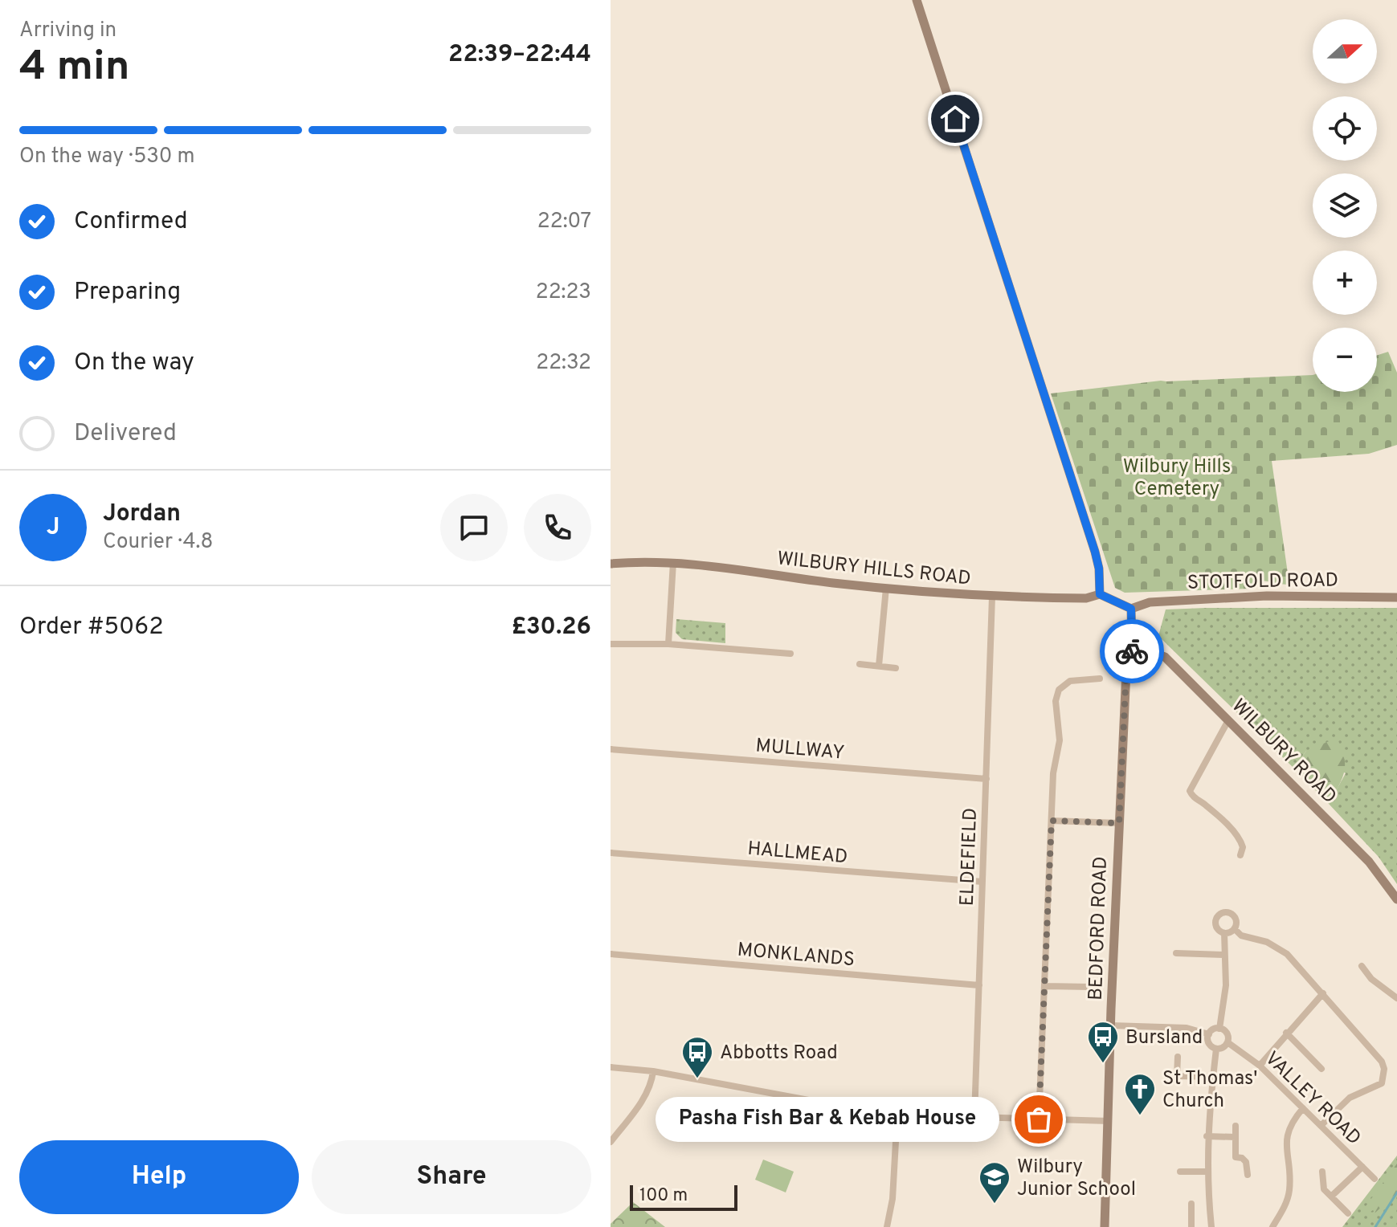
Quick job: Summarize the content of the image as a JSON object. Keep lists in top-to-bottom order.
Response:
{
  "streets": {
    "street": [
      "WILBURY HILLS ROAD",
      "STOTFOLD ROAD",
      "MULLWAY",
      "WILBURY ROAD",
      "HALLMEAD",
      "ELDEFIELD",
      "BEDFORD ROAD",
      "MONKLANDS",
      "VALLEY ROAD"
    ]
  },
  "crossings": [
    ["WILBURY HILLS ROAD", "ELDEFIELD"],
    ["STOTFOLD ROAD", "BEDFORD ROAD"],
    ["MULLWAY", "ELDEFIELD"],
    ["WILBURY ROAD", "BEDFORD ROAD"],
    ["HALLMEAD", "ELDEFIELD"],
    ["ELDEFIELD", "MONKLANDS"]
  ],
  "parks": ["Wilbury Hills Cemetery"],
  "places": {
    "bus stop": ["Bursland", "Abbotts Road"],
    "church": ["St Thomas' Church"],
    "other": ["Pasha Fish Bar & Kebab House"],
    "school or university": ["Wilbury Junior School"]
  },
  "scale_bar": "100 m",
  "north": "right",
  "page": {
    "heading": ["4 min", "Arriving in", "22:39–22:44"],
    "panel": [
      "Jordan",
      "Courier · 4.8",
      "Order #5062",
      "£30.26"
    ],
    "map_buttons": ["+", "−"],
    "bar": "On the way · 530 m",
    "list": [
      ["Confirmed", "22:07"],
      ["Preparing", "22:23"],
      ["On the way", "22:32"],
      "Delivered"
    ],
    "round": "J",
    "bubble": "Pasha Fish Bar & Kebab House",
    "buttons": ["Help", "Share"],
    "scale": "100 m"
  }
}
